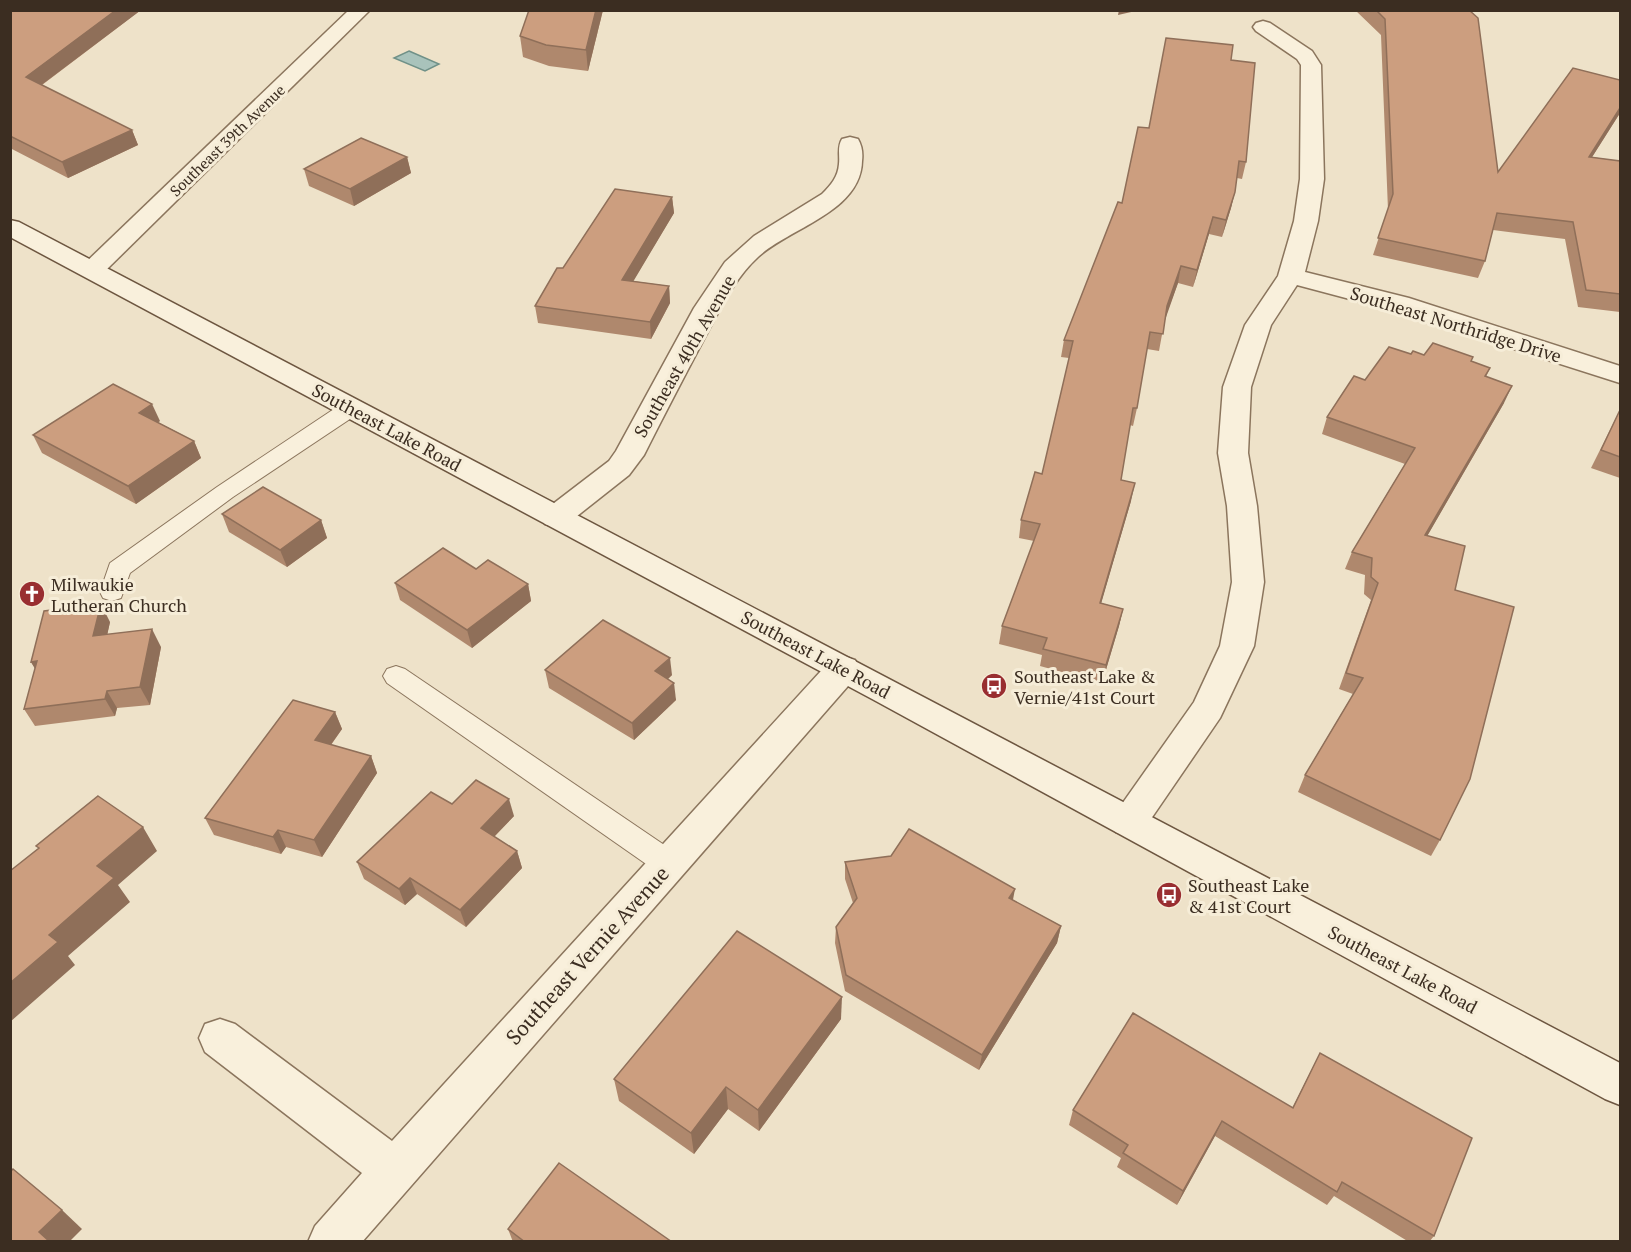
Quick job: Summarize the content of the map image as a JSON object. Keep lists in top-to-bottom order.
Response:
{
  "streets": {
    "street": [
      "Southeast 39th Avenue",
      "Southeast Northridge Drive",
      "Southeast 40th Avenue",
      "Southeast Lake Road",
      "Southeast Vernie Avenue"
    ]
  },
  "crossings": [
    ["Southeast 39th Avenue", "Southeast Lake Road"],
    ["Southeast 40th Avenue", "Southeast Lake Road"],
    ["Southeast Lake Road", "Southeast Vernie Avenue"]
  ],
  "places": {
    "church": ["Milwaukie Lutheran Church"],
    "bus stop": ["Southeast Lake & Vernie/41st Court", "Southeast Lake & 41st Court"]
  }
}
